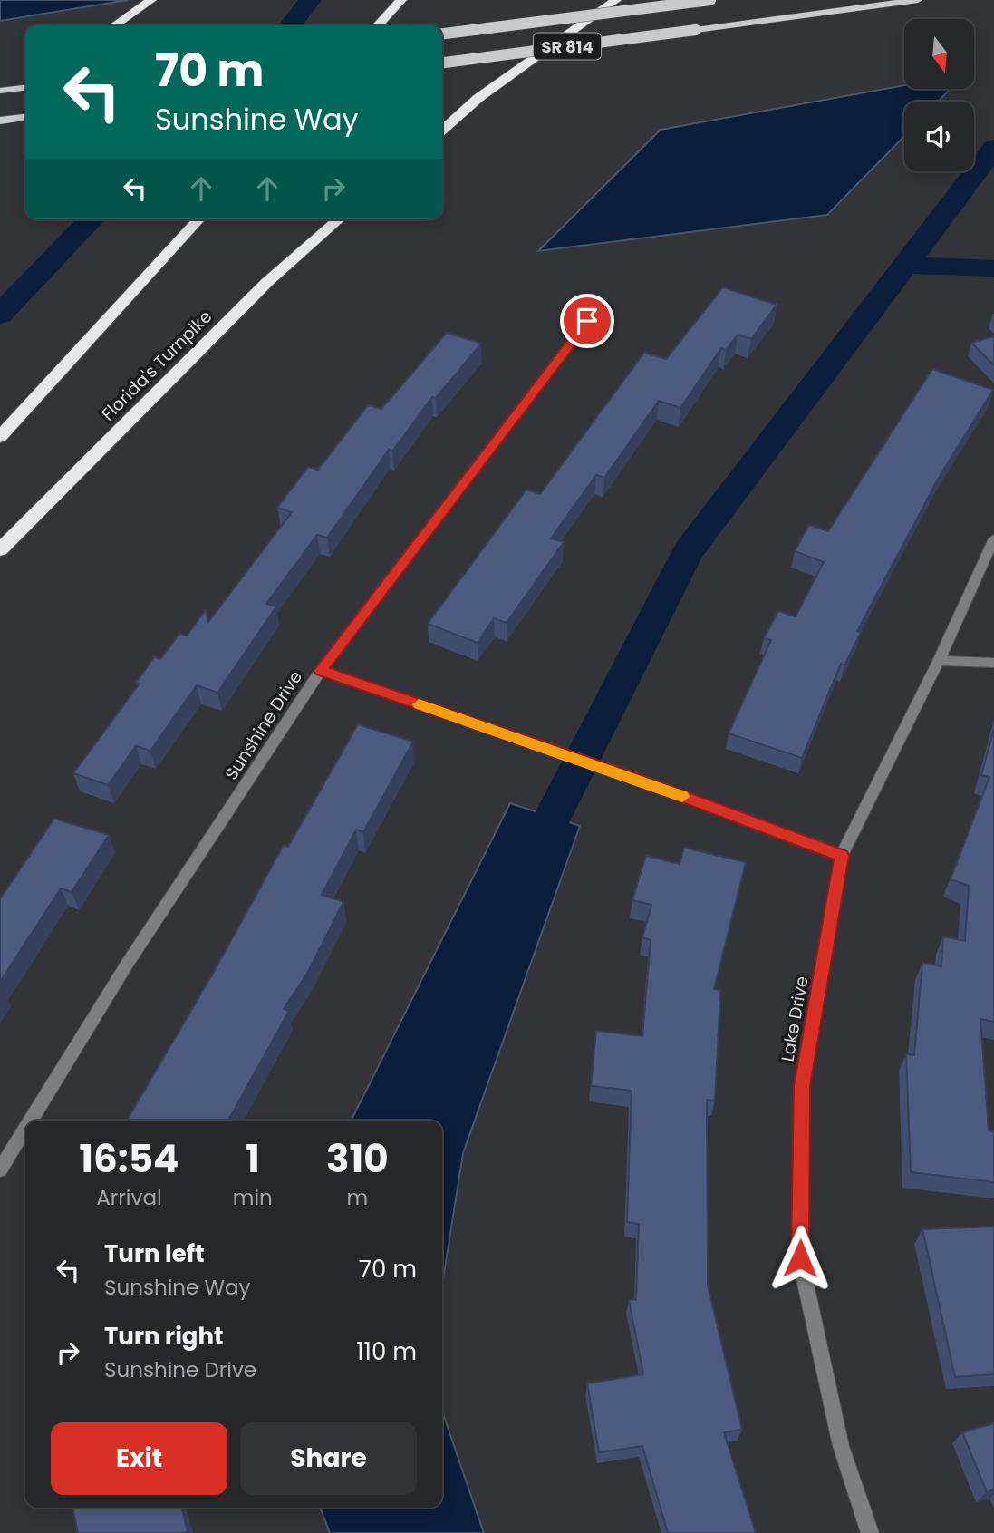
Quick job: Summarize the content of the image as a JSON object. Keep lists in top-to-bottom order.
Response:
{
  "streets": {
    "highway": ["Florida's Turnpike"],
    "main road": ["SR 814"],
    "street": ["Sunshine Drive", "Lake Drive"]
  },
  "north": "bottom",
  "page": {
    "turn": ["70 m", "Sunshine Way"],
    "eta": [
      "16:54",
      "Arrival",
      "1",
      "min",
      "310",
      "m"
    ],
    "list": [
      {
        "name": "Turn left",
        "note": "Sunshine Way",
        "value": "70 m"
      },
      {
        "name": "Turn right",
        "note": "Sunshine Drive",
        "value": "110 m"
      }
    ],
    "buttons": ["Exit", "Share"]
  }
}
